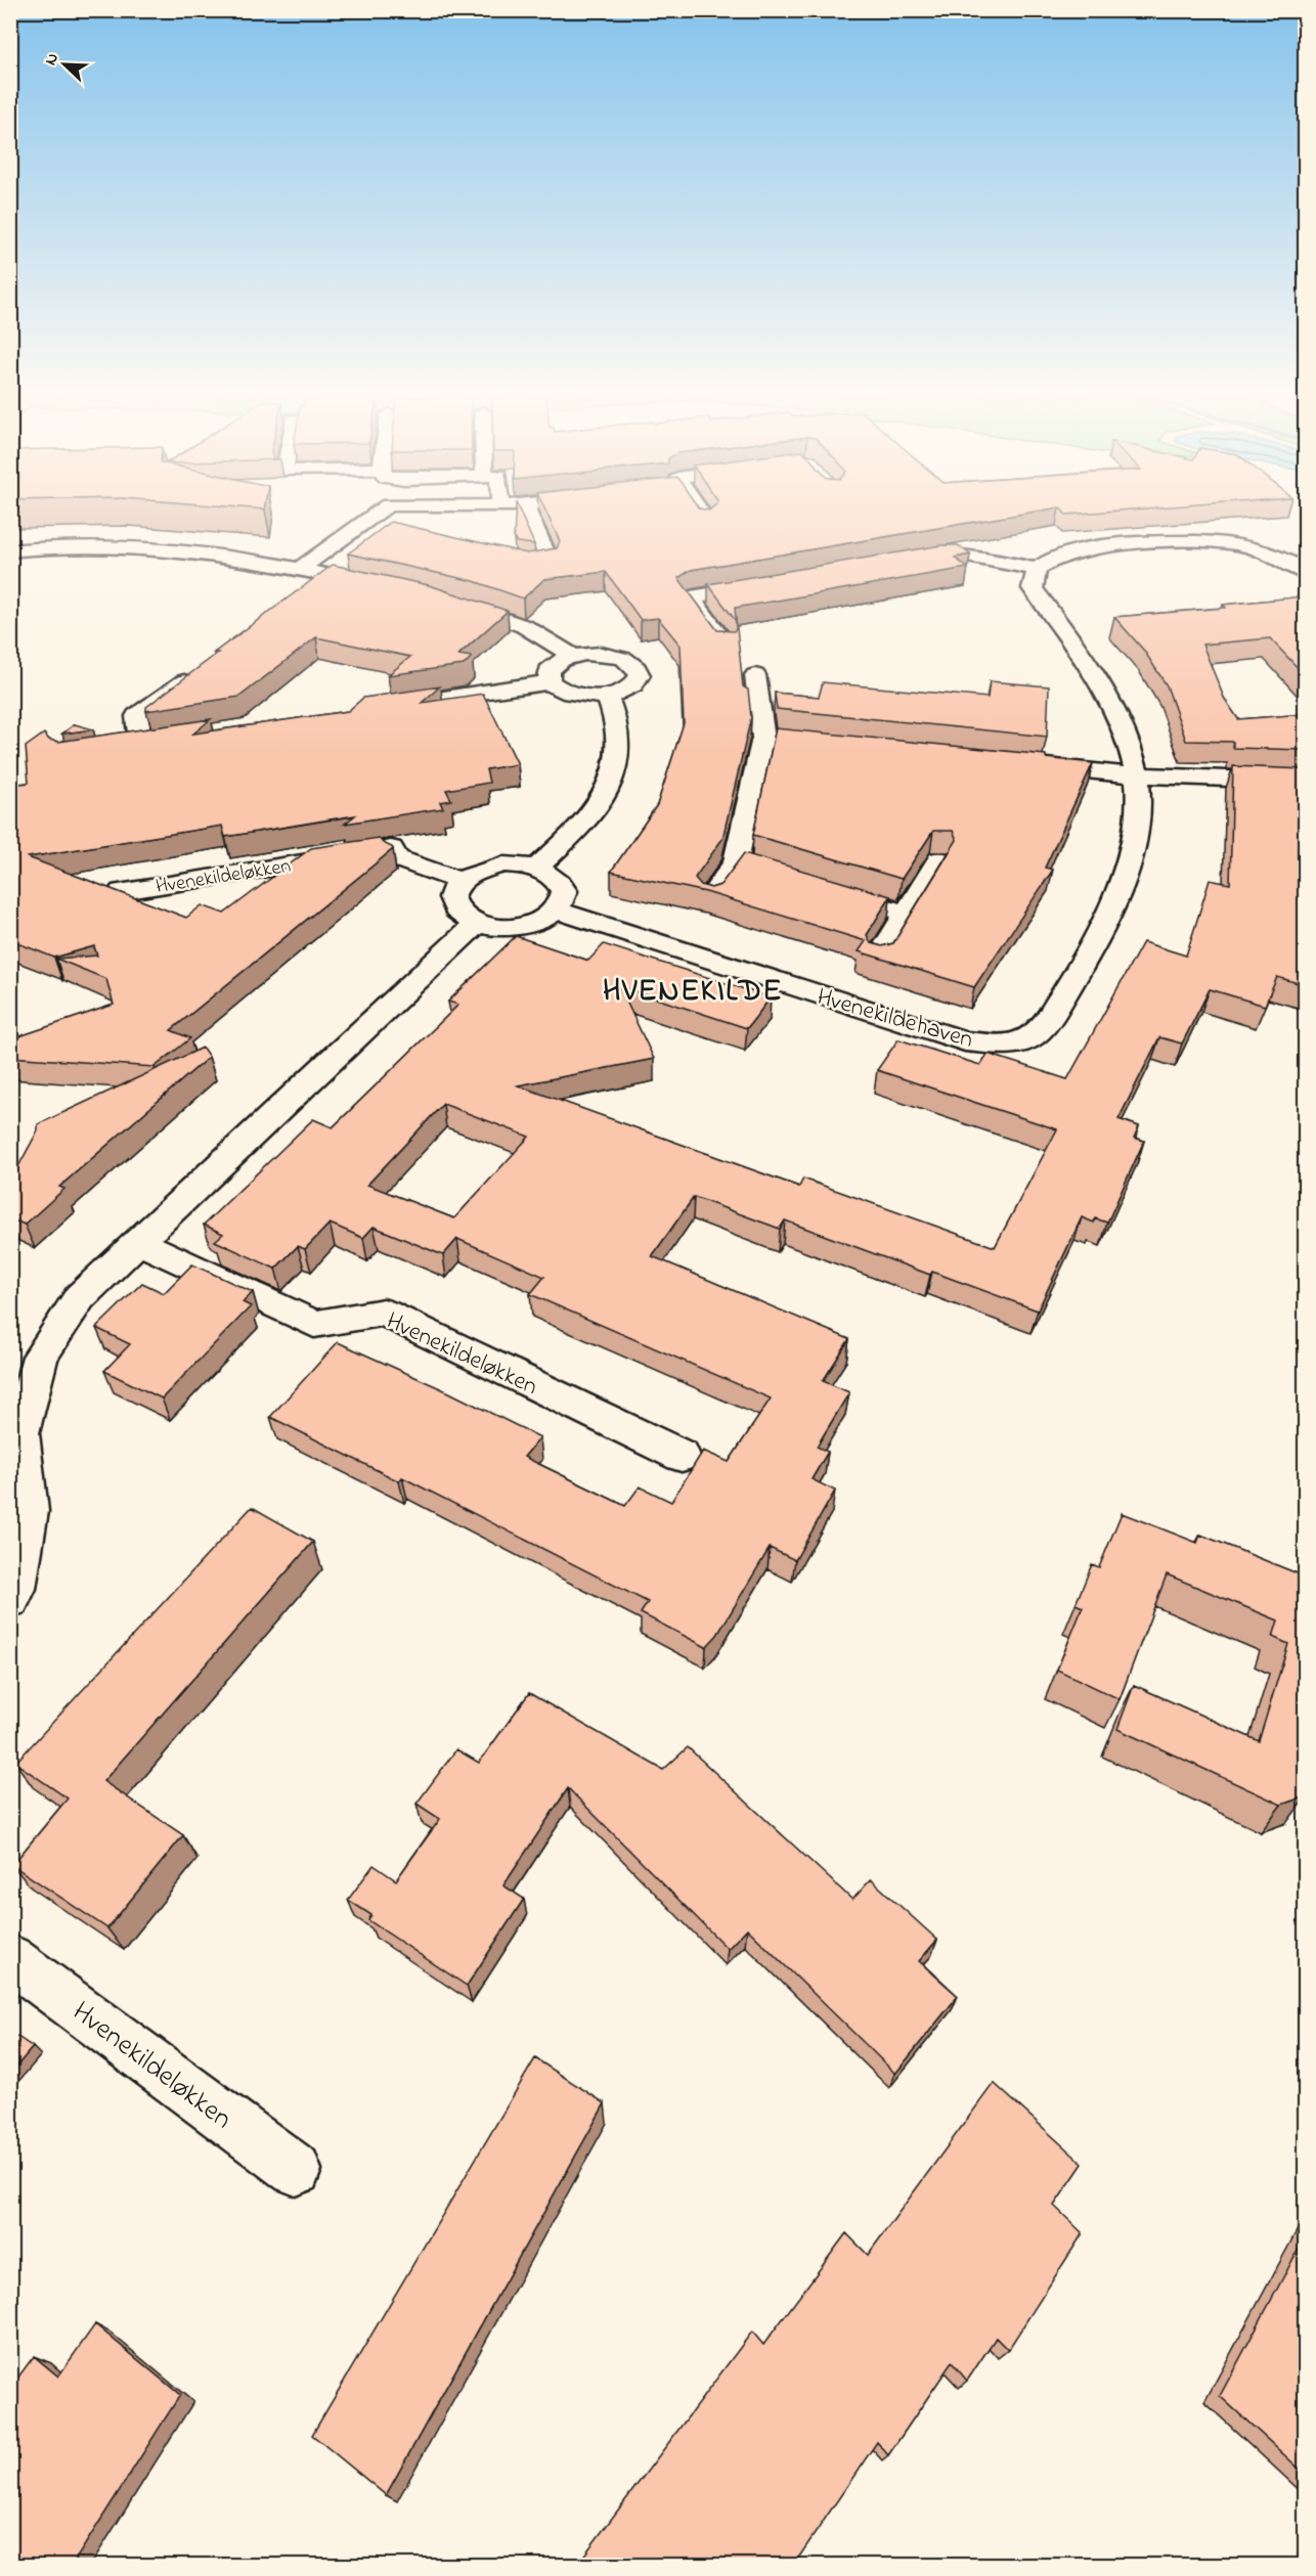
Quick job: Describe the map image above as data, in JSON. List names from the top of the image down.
{
  "streets": {
    "street": ["Hvenekildeløkken", "Hvenekildehaven"]
  },
  "crossings": [
    ["Hvenekildeløkken", "Hvenekildehaven"]
  ],
  "districts": ["HVENEKILDE"],
  "north": "top left"
}
